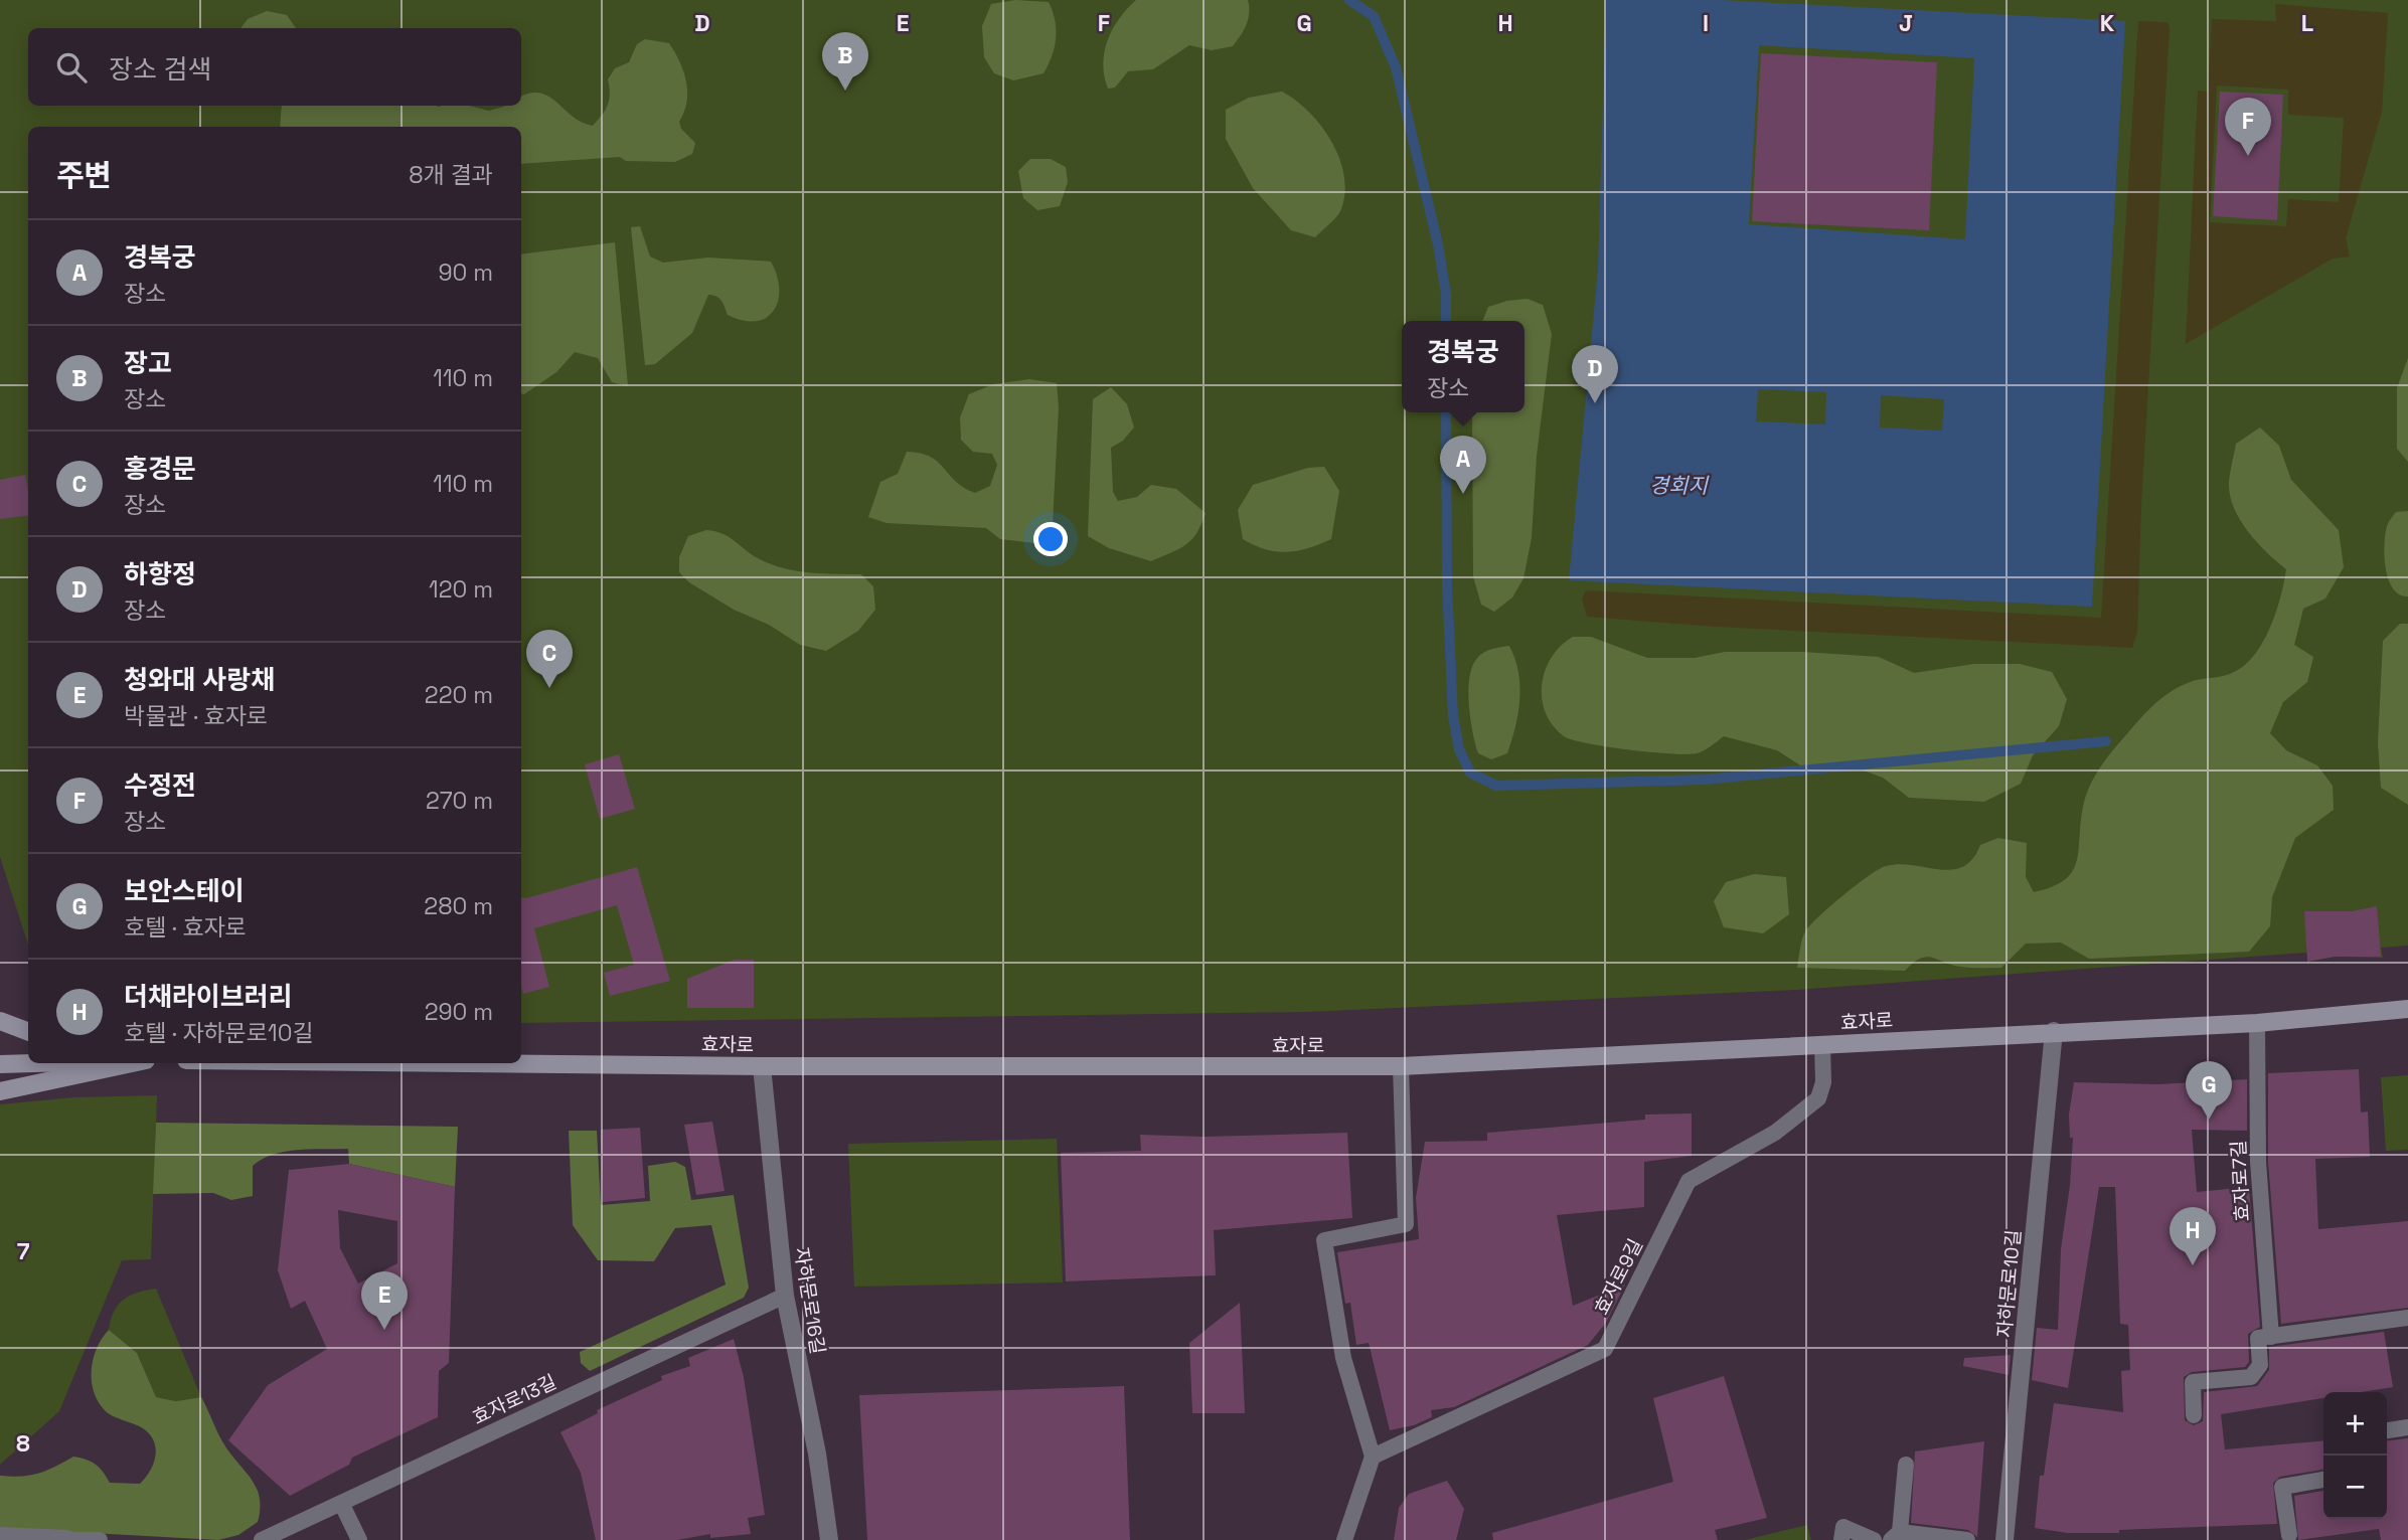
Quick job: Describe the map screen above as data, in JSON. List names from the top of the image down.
{
  "streets": {
    "street": ["효자로", "자하문로10길", "자하문로16길"],
    "lane": ["효자로7길", "효자로9길", "효자로13길"]
  },
  "crossings": [
    ["효자로", "효자로7길"],
    ["효자로", "효자로9길"],
    ["효자로", "자하문로10길"],
    ["효자로", "자하문로16길"],
    ["자하문로16길", "효자로13길"]
  ],
  "water": ["경회지"],
  "page": {
    "search": "장소 검색",
    "pins": [
      "B",
      "F",
      "D",
      "A",
      "C",
      "G",
      "H",
      "E"
    ],
    "heading": ["주변", "8개 결과"],
    "list": [
      {
        "mark": "A",
        "name": "경복궁",
        "note": "장소",
        "value": "90 m"
      },
      {
        "mark": "B",
        "name": "장고",
        "note": "장소",
        "value": "110 m"
      },
      {
        "mark": "C",
        "name": "홍경문",
        "note": "장소",
        "value": "110 m"
      },
      {
        "mark": "D",
        "name": "하향정",
        "note": "장소",
        "value": "120 m"
      },
      {
        "mark": "E",
        "name": "청와대 사랑채",
        "note": "박물관 · 효자로",
        "value": "220 m"
      },
      {
        "mark": "F",
        "name": "수정전",
        "note": "장소",
        "value": "270 m"
      },
      {
        "mark": "G",
        "name": "보안스테이",
        "note": "호텔 · 효자로",
        "value": "280 m"
      },
      {
        "mark": "H",
        "name": "더채라이브러리",
        "note": "호텔 · 자하문로10길",
        "value": "290 m"
      }
    ],
    "popup": ["경복궁", "장소"],
    "map_buttons": ["+", "−"]
  },
  "grid": {
    "columns": [
      "D",
      "E",
      "F",
      "G",
      "H",
      "I",
      "J",
      "K",
      "L"
    ],
    "rows": ["7", "8"]
  }
}
